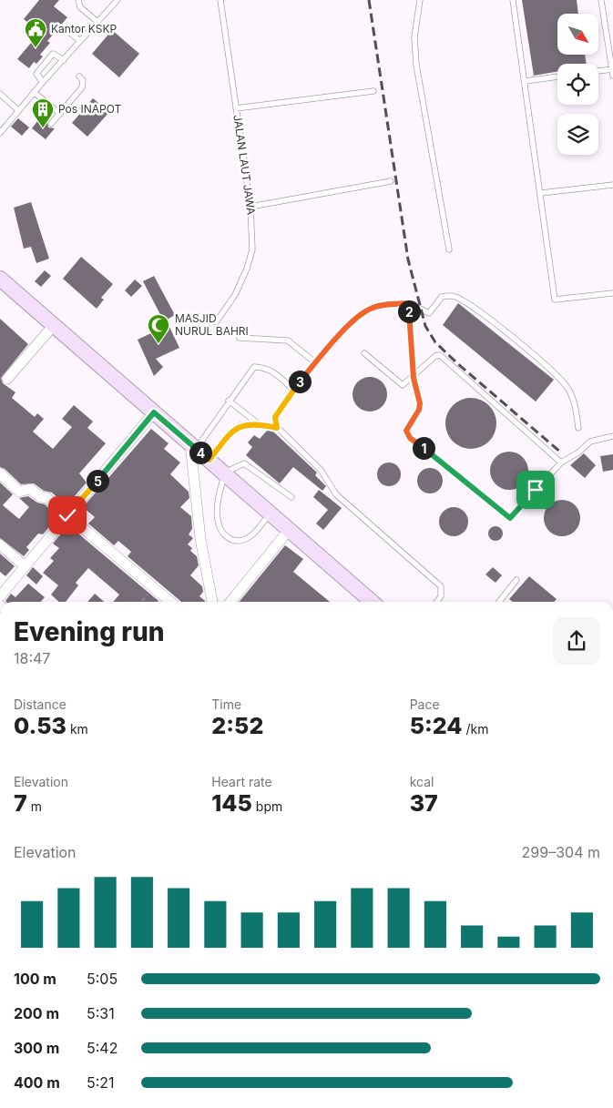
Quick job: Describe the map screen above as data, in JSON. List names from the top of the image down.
{
  "streets": {
    "lane": ["JALAN LAUT JAWA"]
  },
  "places": {
    "public building": ["Kantor KSKP"],
    "building": ["Pos INAPOT"],
    "mosque": ["MASJID NURUL BAHRI"]
  },
  "north": "bottom right",
  "page": {
    "pins": [
      "2",
      "3",
      "1",
      "4",
      "5"
    ],
    "heading": ["Evening run", "18:47"],
    "stats": [
      ["Distance", "0.53 km"],
      ["Time", "2:52"],
      ["Pace", "5:24 /km"],
      ["Elevation", "7 m"],
      ["Heart rate", "145 bpm"],
      ["kcal", "37"]
    ],
    "chart": ["Elevation", "299–304 m"],
    "list": [
      {
        "name": "100 m",
        "note": "5:05"
      },
      {
        "name": "200 m",
        "note": "5:31"
      },
      {
        "name": "300 m",
        "note": "5:42"
      },
      {
        "name": "400 m",
        "note": "5:21"
      }
    ]
  }
}
